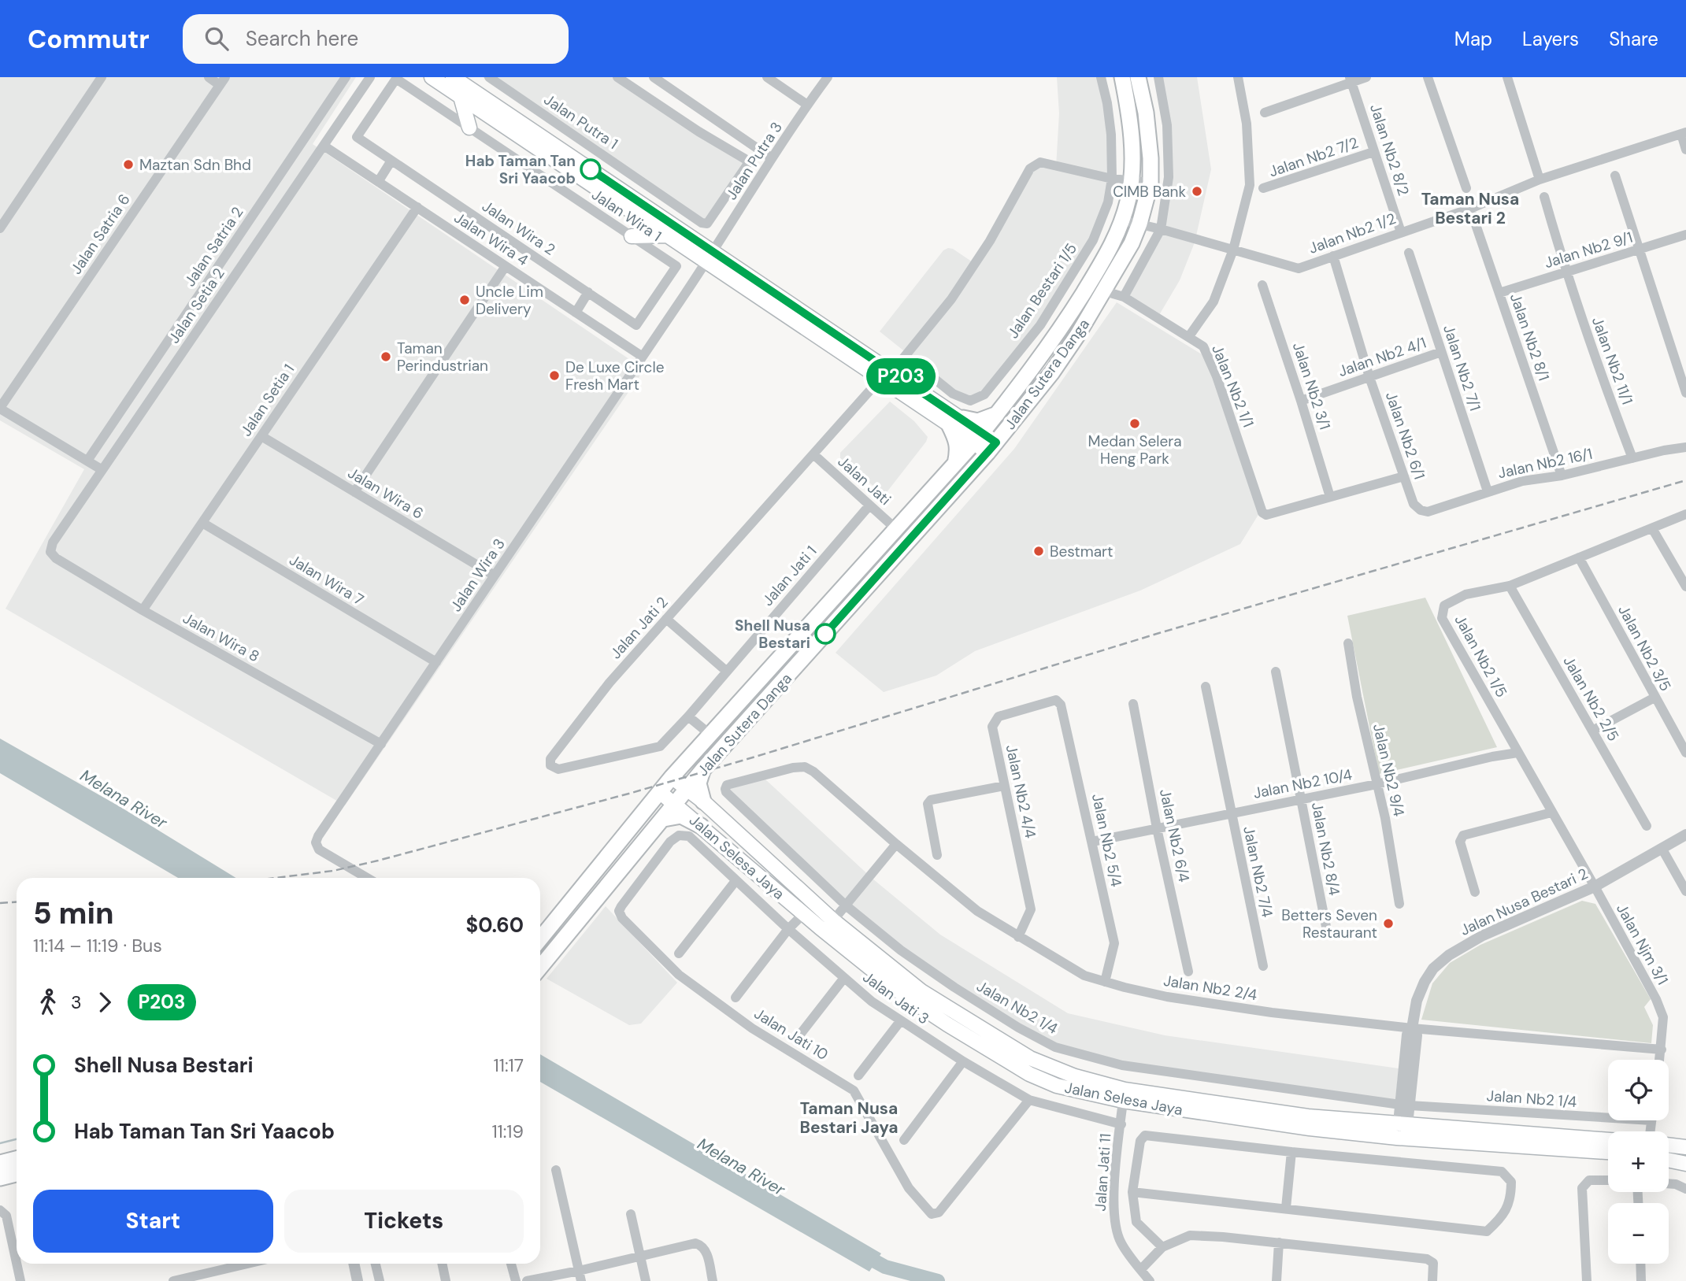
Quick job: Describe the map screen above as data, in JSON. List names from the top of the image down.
{
  "streets": {
    "main road": ["Jalan Sutera Danga", "Jalan Selesa Jaya"],
    "street": [
      "Jalan Putra 1",
      "Jalan Nb2 8/2",
      "Jalan Nb2 7/2",
      "Jalan Putra 3",
      "Jalan Wira 1",
      "Jalan Wira 2",
      "Jalan Nb2 1/2",
      "Jalan Satria 6",
      "Jalan Wira 4",
      "Jalan Satria 2",
      "Jalan Nb2 9/1",
      "Jalan Bestari 1/5",
      "Jalan Setia 2",
      "Jalan Nb2 8/1",
      "Jalan Nb2 4/1",
      "Jalan Nb2 11/1",
      "Jalan Nb2 7/1",
      "Jalan Nb2 1/1",
      "Jalan Nb2 3/1",
      "Jalan Setia 1",
      "Jalan Nb2 6/1",
      "Jalan Nb2 16/1",
      "Jalan Jati",
      "Jalan Wira 6",
      "Jalan Wira 3",
      "Jalan Jati 1",
      "Jalan Wira 7",
      "Jalan Jati 2",
      "Jalan Wira 8",
      "Jalan Nb2 3/5",
      "Jalan Nb2 1/5",
      "Jalan Nb2 2/5",
      "Jalan Nb2 9/4",
      "Jalan Nb2 10/4",
      "Jalan Nb2 4/4",
      "Jalan Nb2 6/4",
      "Jalan Nb2 5/4",
      "Jalan Nb2 8/4",
      "Jalan Nb2 7/4",
      "Jalan Nusa Bestari 2",
      "Jalan Njm 3/1",
      "Jalan Nb2 2/4",
      "Jalan Jati 3",
      "Jalan Nb2 1/4",
      "Jalan Jati 10",
      "Jalan Jati 11"
    ]
  },
  "crossings": [
    ["Jalan Nb2 8/2", "Jalan Nb2 7/2"],
    ["Jalan Nb2 8/2", "Jalan Nb2 1/2"],
    ["Jalan Putra 3", "Jalan Wira 3"],
    ["Jalan Wira 1", "Jalan Wira 2"],
    ["Jalan Nb2 1/2", "Jalan Nb2 8/1"],
    ["Jalan Nb2 1/2", "Jalan Sutera Danga"],
    ["Jalan Nb2 1/2", "Jalan Nb2 6/1"],
    ["Jalan Satria 6", "Jalan Satria 2"],
    ["Jalan Satria 6", "Jalan Setia 2"],
    ["Jalan Wira 4", "Jalan Setia 2"],
    ["Jalan Wira 4", "Jalan Setia 1"],
    ["Jalan Wira 4", "Jalan Wira 3"],
    ["Jalan Nb2 9/1", "Jalan Nb2 8/1"],
    ["Jalan Nb2 9/1", "Jalan Nb2 11/1"],
    ["Jalan Setia 2", "Jalan Wira 8"],
    ["Jalan Nb2 8/1", "Jalan Nb2 16/1"],
    ["Jalan Nb2 4/1", "Jalan Nb2 7/1"],
    ["Jalan Nb2 4/1", "Jalan Nb2 3/1"],
    ["Jalan Nb2 4/1", "Jalan Nb2 6/1"],
    ["Jalan Nb2 11/1", "Jalan Nb2 16/1"],
    ["Jalan Nb2 7/1", "Jalan Nb2 16/1"],
    ["Jalan Sutera Danga", "Jalan Nb2 1/1"],
    ["Jalan Sutera Danga", "Jalan Jati"],
    ["Jalan Sutera Danga", "Jalan Selesa Jaya"],
    ["Jalan Nb2 1/1", "Jalan Nb2 3/1"],
    ["Jalan Setia 1", "Jalan Wira 6"],
    ["Jalan Setia 1", "Jalan Wira 7"],
    ["Jalan Setia 1", "Jalan Wira 8"],
    ["Jalan Nb2 6/1", "Jalan Nb2 16/1"],
    ["Jalan Jati", "Jalan Jati 1"],
    ["Jalan Jati", "Jalan Jati 2"],
    ["Jalan Wira 6", "Jalan Wira 3"],
    ["Jalan Wira 3", "Jalan Wira 7"],
    ["Jalan Wira 3", "Jalan Wira 8"],
    ["Jalan Jati 1", "Jalan Jati 2"],
    ["Jalan Nb2 3/5", "Jalan Nb2 1/5"],
    ["Jalan Nb2 1/5", "Jalan Nb2 2/5"],
    ["Jalan Nb2 1/5", "Jalan Nb2 10/4"],
    ["Jalan Nb2 1/5", "Jalan Nusa Bestari 2"],
    ["Jalan Nb2 1/5", "Jalan Njm 3/1"],
    ["Jalan Nb2 9/4", "Jalan Nb2 10/4"],
    ["Jalan Nb2 10/4", "Jalan Nb2 6/4"],
    ["Jalan Nb2 10/4", "Jalan Nb2 5/4"],
    ["Jalan Nb2 10/4", "Jalan Nb2 8/4"],
    ["Jalan Nb2 10/4", "Jalan Nb2 7/4"],
    ["Jalan Nb2 4/4", "Jalan Nb2 5/4"],
    ["Jalan Nb2 4/4", "Jalan Nb2 2/4"],
    ["Jalan Nb2 5/4", "Jalan Nb2 2/4"],
    ["Jalan Selesa Jaya", "Jalan Nusa Bestari 2"],
    ["Jalan Selesa Jaya", "Jalan Jati 11"],
    ["Jalan Nusa Bestari 2", "Jalan Njm 3/1"],
    ["Jalan Nusa Bestari 2", "Jalan Nb2 2/4"],
    ["Jalan Nusa Bestari 2", "Jalan Nb2 1/4"],
    ["Jalan Njm 3/1", "Jalan Nb2 2/4"],
    ["Jalan Nb2 2/4", "Jalan Nb2 1/4"],
    ["Jalan Jati 3", "Jalan Jati 10"],
    ["Jalan Jati 3", "Jalan Jati 11"]
  ],
  "districts": ["Taman Nusa Bestari 2", "Taman Nusa Bestari Jaya"],
  "water": ["Melana River"],
  "places": [
    "Maztan Sdn Bhd",
    "Hab Taman Tan Sri Yaacob",
    "CIMB Bank",
    "Uncle Lim Delivery",
    "Taman Perindustrian",
    "De Luxe Circle Fresh Mart",
    "Medan Selera Heng Park",
    "Bestmart",
    "Shell Nusa Bestari",
    "Betters Seven Restaurant"
  ],
  "lines": ["bus line P203"],
  "page": {
    "header": "Commutr",
    "search": "Search here",
    "nav": ["Map", "Layers", "Share"],
    "on_map": "P203",
    "heading": ["5 min", "11:14 – 11:19 · Bus", "$0.60"],
    "legs": ["3", "P203"],
    "list": [
      {
        "name": "Shell Nusa Bestari",
        "value": "11:17"
      },
      {
        "name": "Hab Taman Tan Sri Yaacob",
        "value": "11:19"
      }
    ],
    "map_buttons": ["+", "−"],
    "buttons": ["Start", "Tickets"]
  }
}
